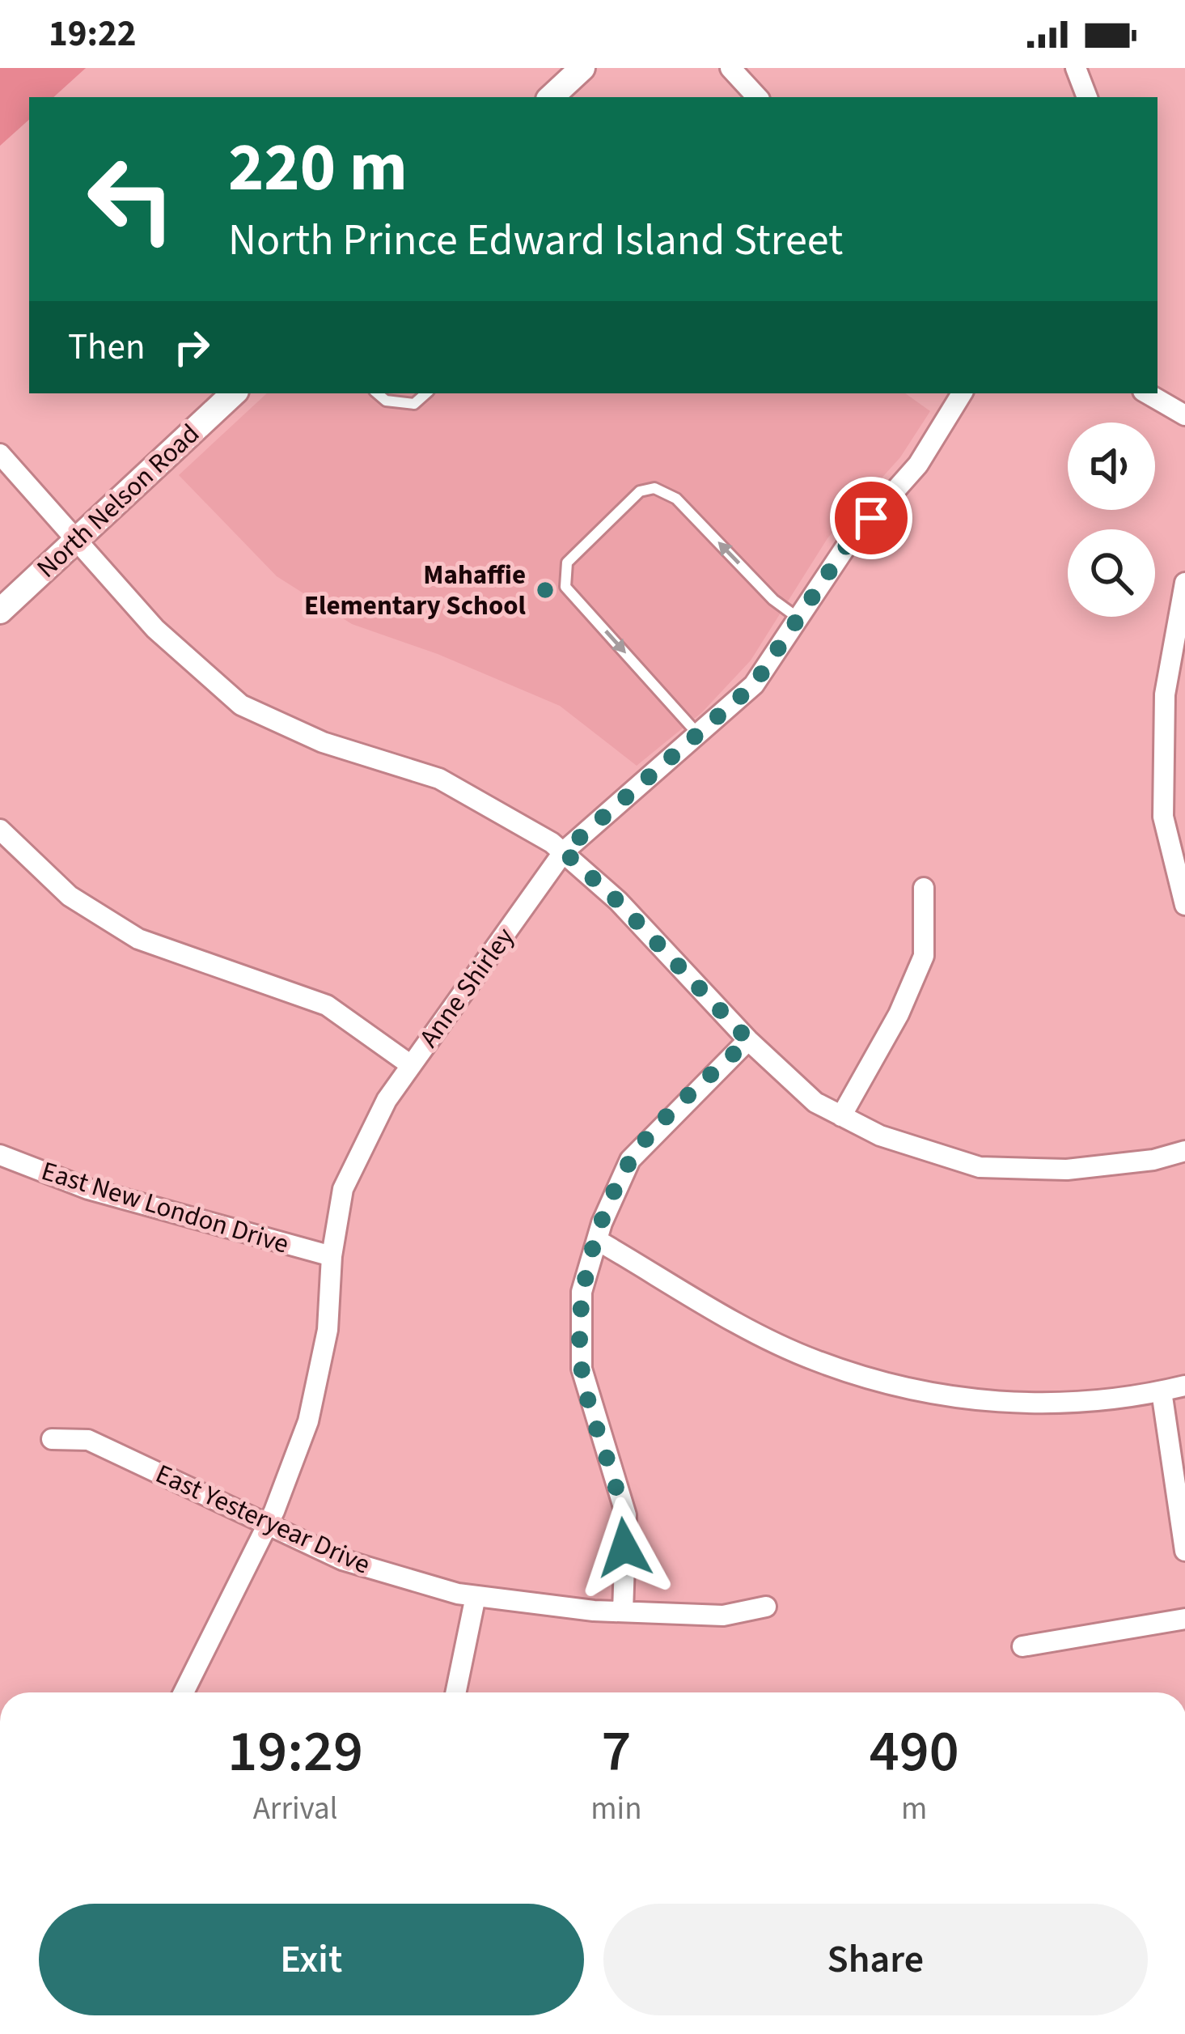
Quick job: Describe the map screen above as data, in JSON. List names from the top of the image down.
{
  "streets": {
    "street": [
      "North Nelson Road",
      "Anne Shirley",
      "East New London Drive",
      "East Yesteryear Drive"
    ]
  },
  "crossings": [
    ["Anne Shirley", "East New London Drive"],
    ["Anne Shirley", "East Yesteryear Drive"]
  ],
  "places": ["Mahaffie Elementary School"],
  "page": {
    "status": "19:22",
    "turn": ["220 m", "North Prince Edward Island Street"],
    "then": "Then",
    "eta": [
      "19:29",
      "Arrival",
      "7",
      "min",
      "490",
      "m"
    ],
    "buttons": ["Exit", "Share"]
  }
}
